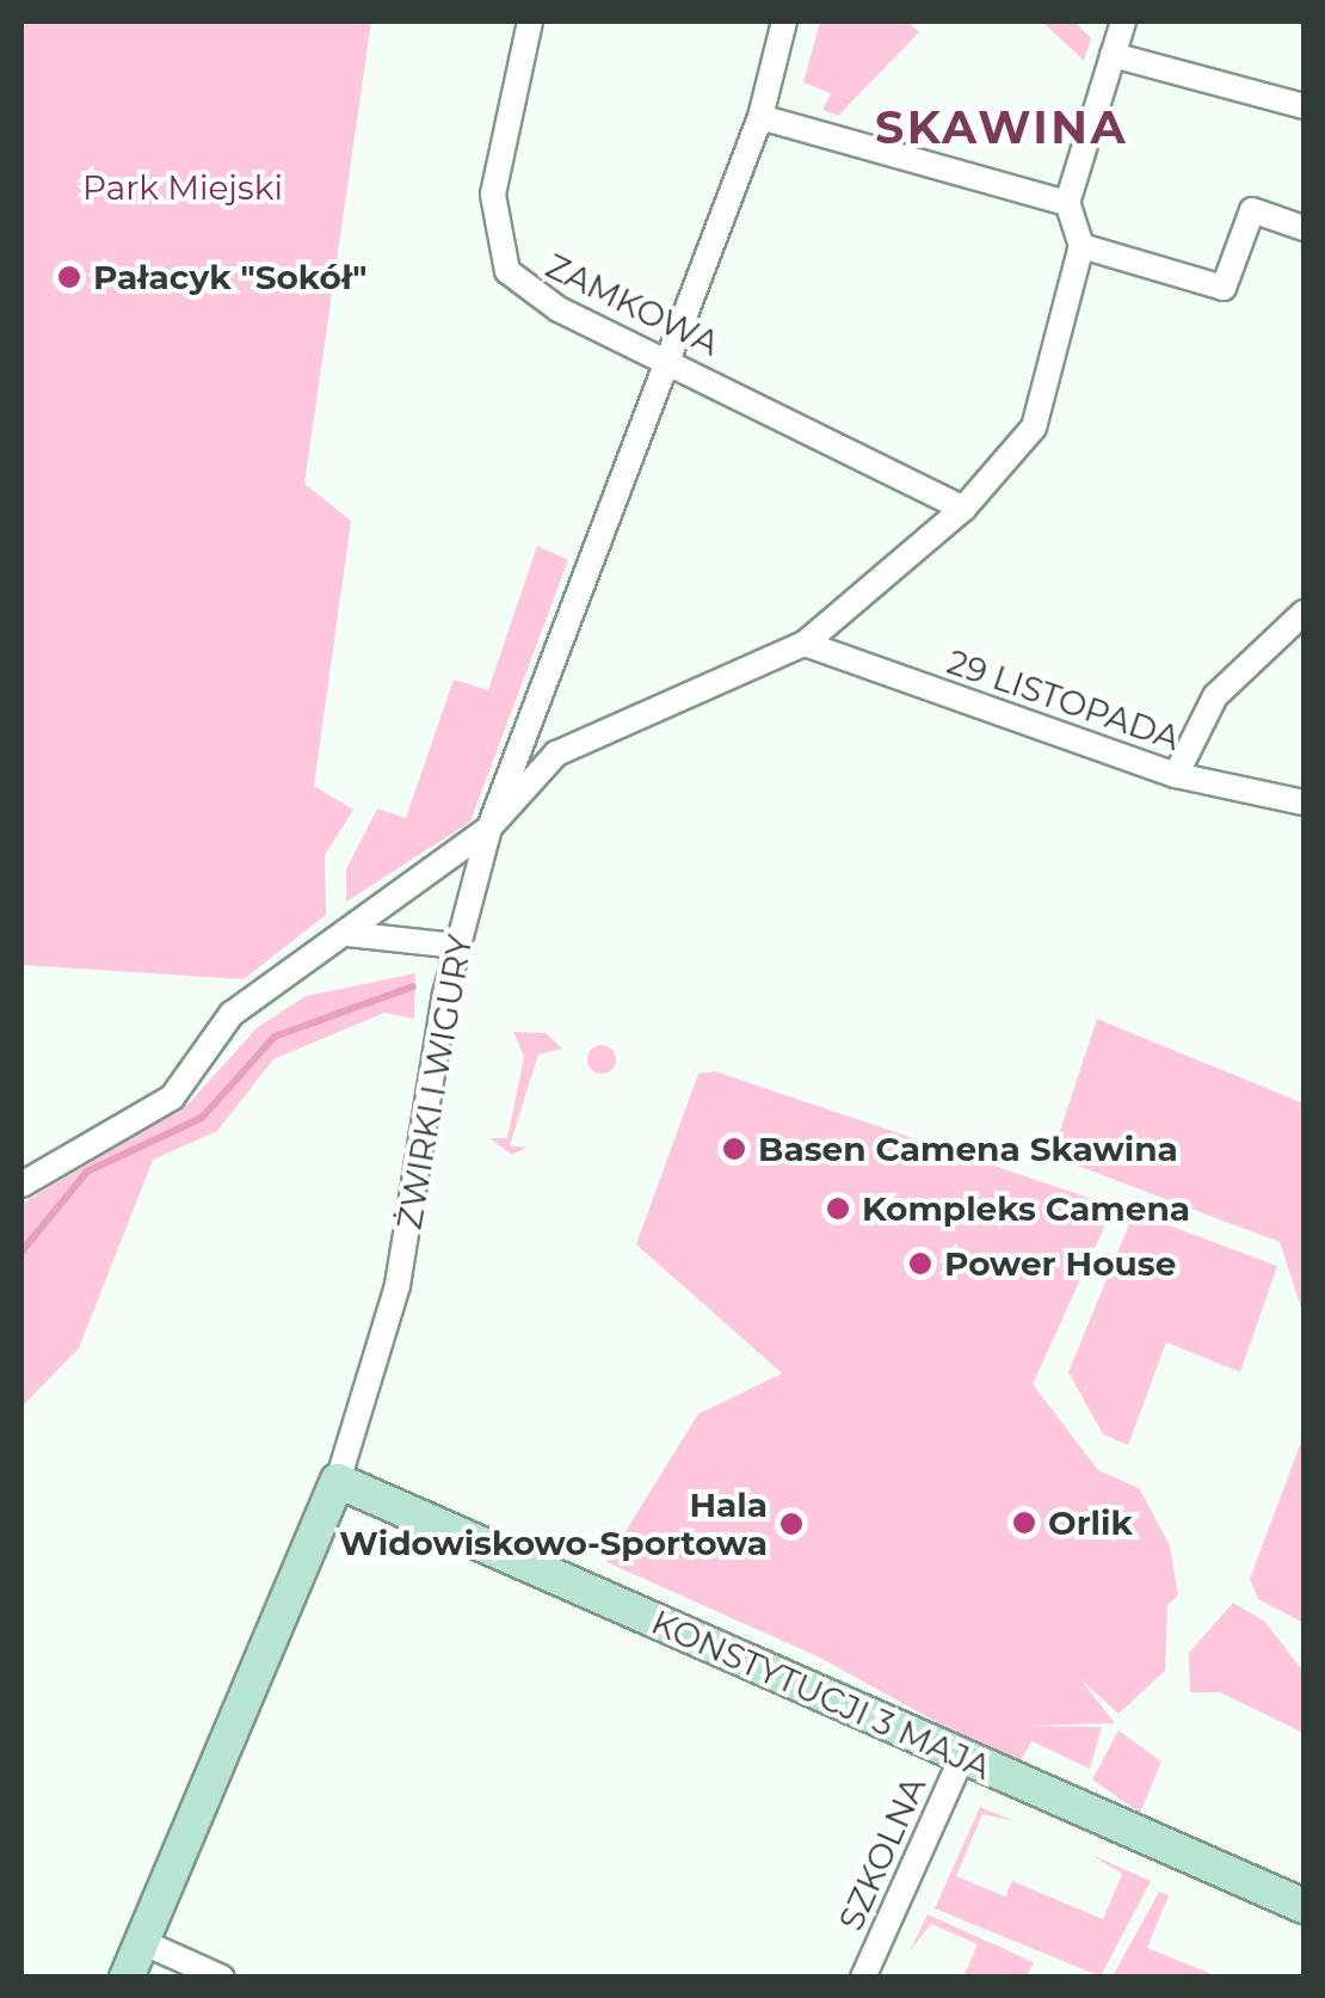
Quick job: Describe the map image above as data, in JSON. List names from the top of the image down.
{
  "streets": {
    "street": [
      "ZAMKOWA",
      "29 LISTOPADA",
      "ŻWIRKI I WIGURY",
      "KONSTYTUCJI 3 MAJA",
      "SZKOLNA"
    ]
  },
  "crossings": [
    ["ZAMKOWA", "ŻWIRKI I WIGURY"],
    ["ŻWIRKI I WIGURY", "KONSTYTUCJI 3 MAJA"],
    ["KONSTYTUCJI 3 MAJA", "SZKOLNA"]
  ],
  "districts": ["SKAWINA"],
  "parks": ["Park Miejski"],
  "places": [
    "Pałacyk \"Sokół\"",
    "Basen Camena Skawina",
    "Kompleks Camena",
    "Power House",
    "Orlik",
    "Hala Widowiskowo-Sportowa"
  ]
}
